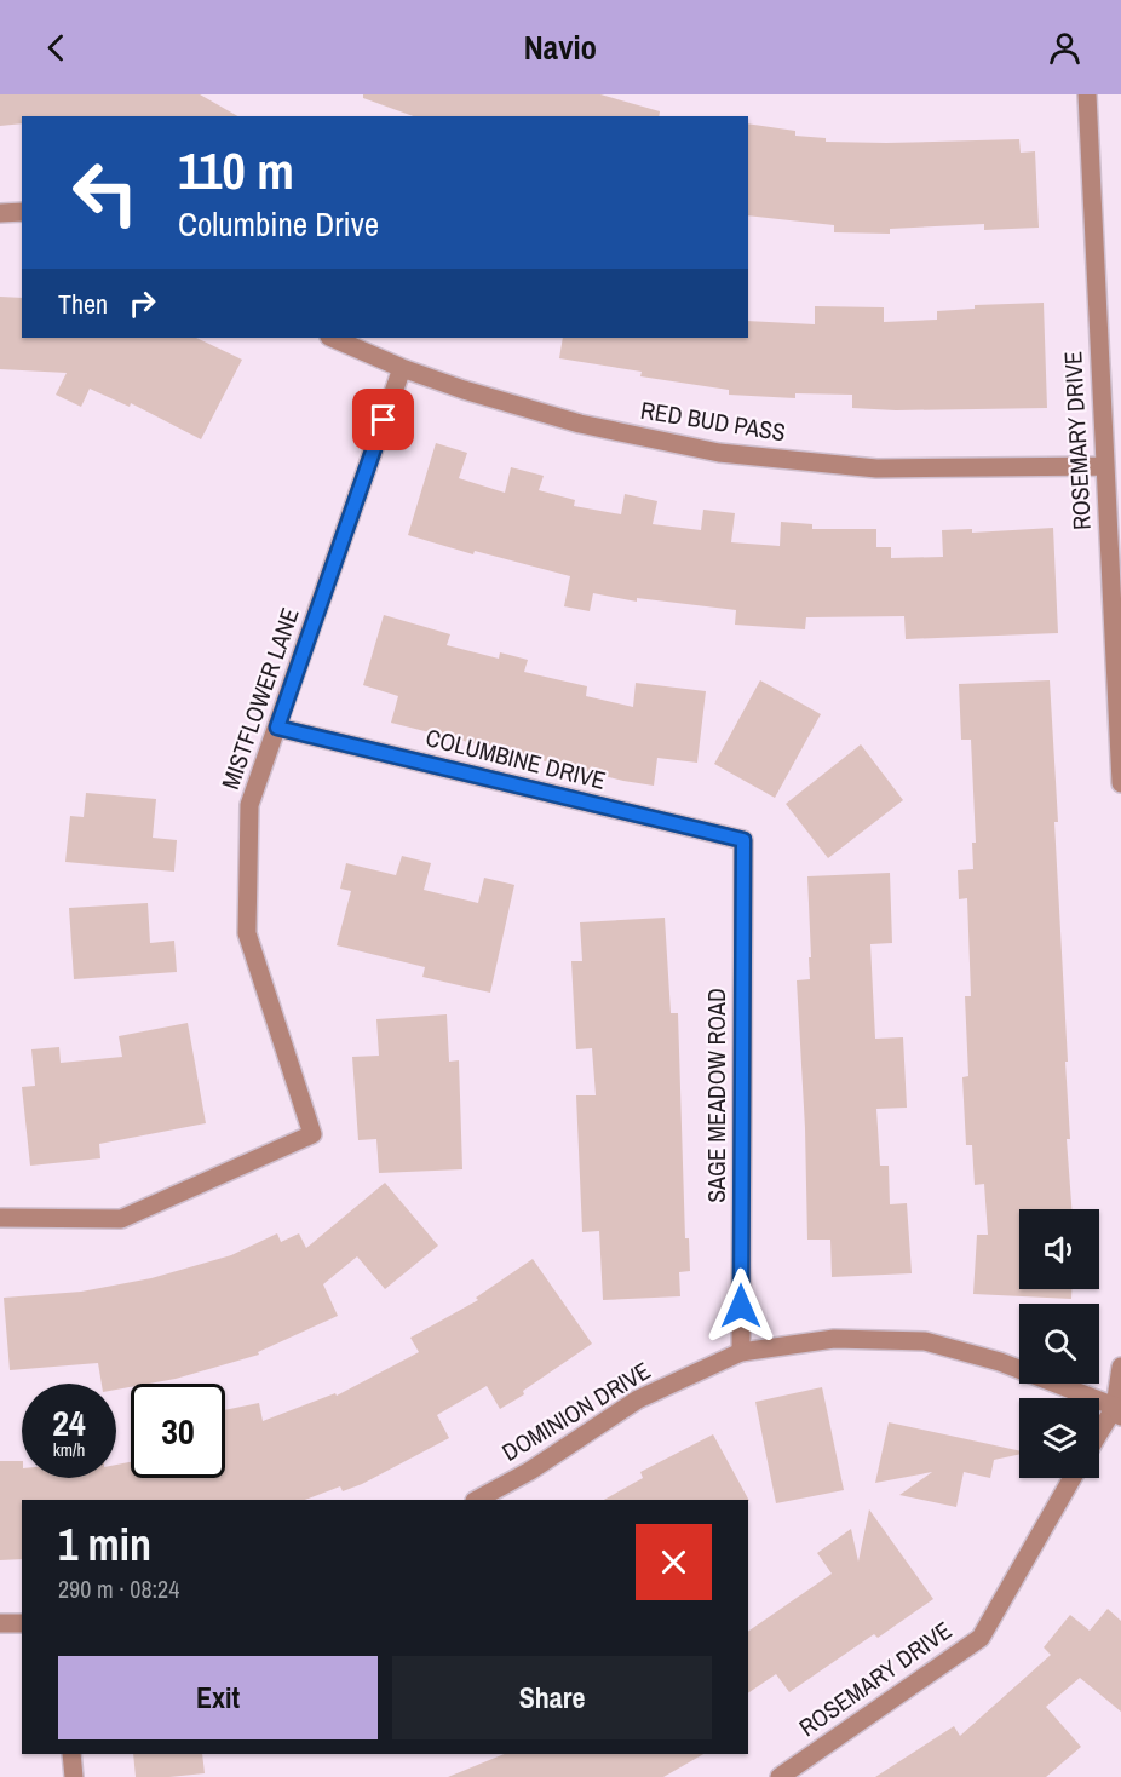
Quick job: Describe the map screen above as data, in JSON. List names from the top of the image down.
{
  "streets": {
    "street": [
      "RED BUD PASS",
      "ROSEMARY DRIVE",
      "MISTFLOWER LANE",
      "COLUMBINE DRIVE",
      "SAGE MEADOW ROAD",
      "DOMINION DRIVE"
    ]
  },
  "crossings": [
    ["RED BUD PASS", "ROSEMARY DRIVE"],
    ["RED BUD PASS", "MISTFLOWER LANE"],
    ["MISTFLOWER LANE", "COLUMBINE DRIVE"],
    ["COLUMBINE DRIVE", "SAGE MEADOW ROAD"],
    ["SAGE MEADOW ROAD", "DOMINION DRIVE"]
  ],
  "page": {
    "header": "Navio",
    "turn": ["110 m", "Columbine Drive"],
    "then": "Then",
    "speed": "24 km/h",
    "limit": "30",
    "heading": ["1 min", "290 m · 08:24"],
    "buttons": ["Exit", "Share"]
  }
}
